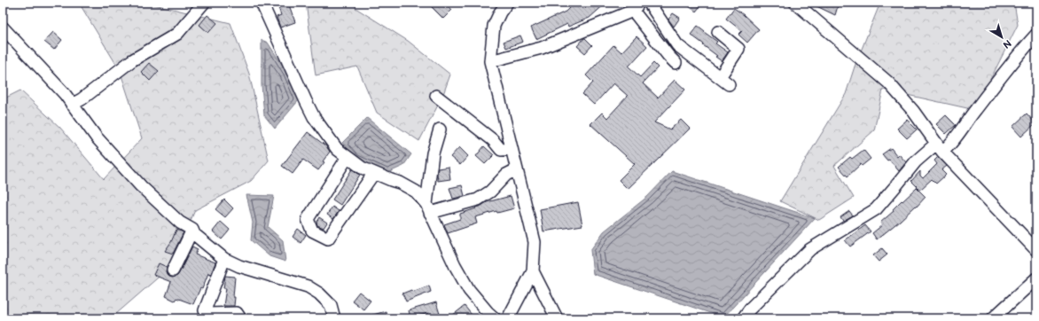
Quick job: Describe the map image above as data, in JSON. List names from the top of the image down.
{
  "north": "bottom right"
}
